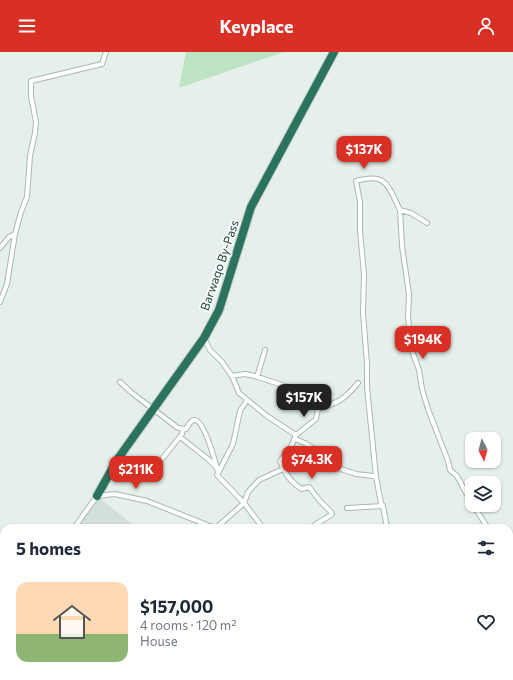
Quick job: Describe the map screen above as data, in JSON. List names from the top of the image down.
{
  "streets": {
    "highway": ["Barwaqo By-Pass"]
  },
  "north": "bottom",
  "page": {
    "header": "Keyplace",
    "price": [
      "$137K",
      "$194K",
      "$157K",
      "$74.3K",
      "$211K"
    ],
    "heading": "5 homes",
    "list": [
      {
        "name": "$157,000",
        "note": "4 rooms · 120 m² · House"
      }
    ]
  }
}
